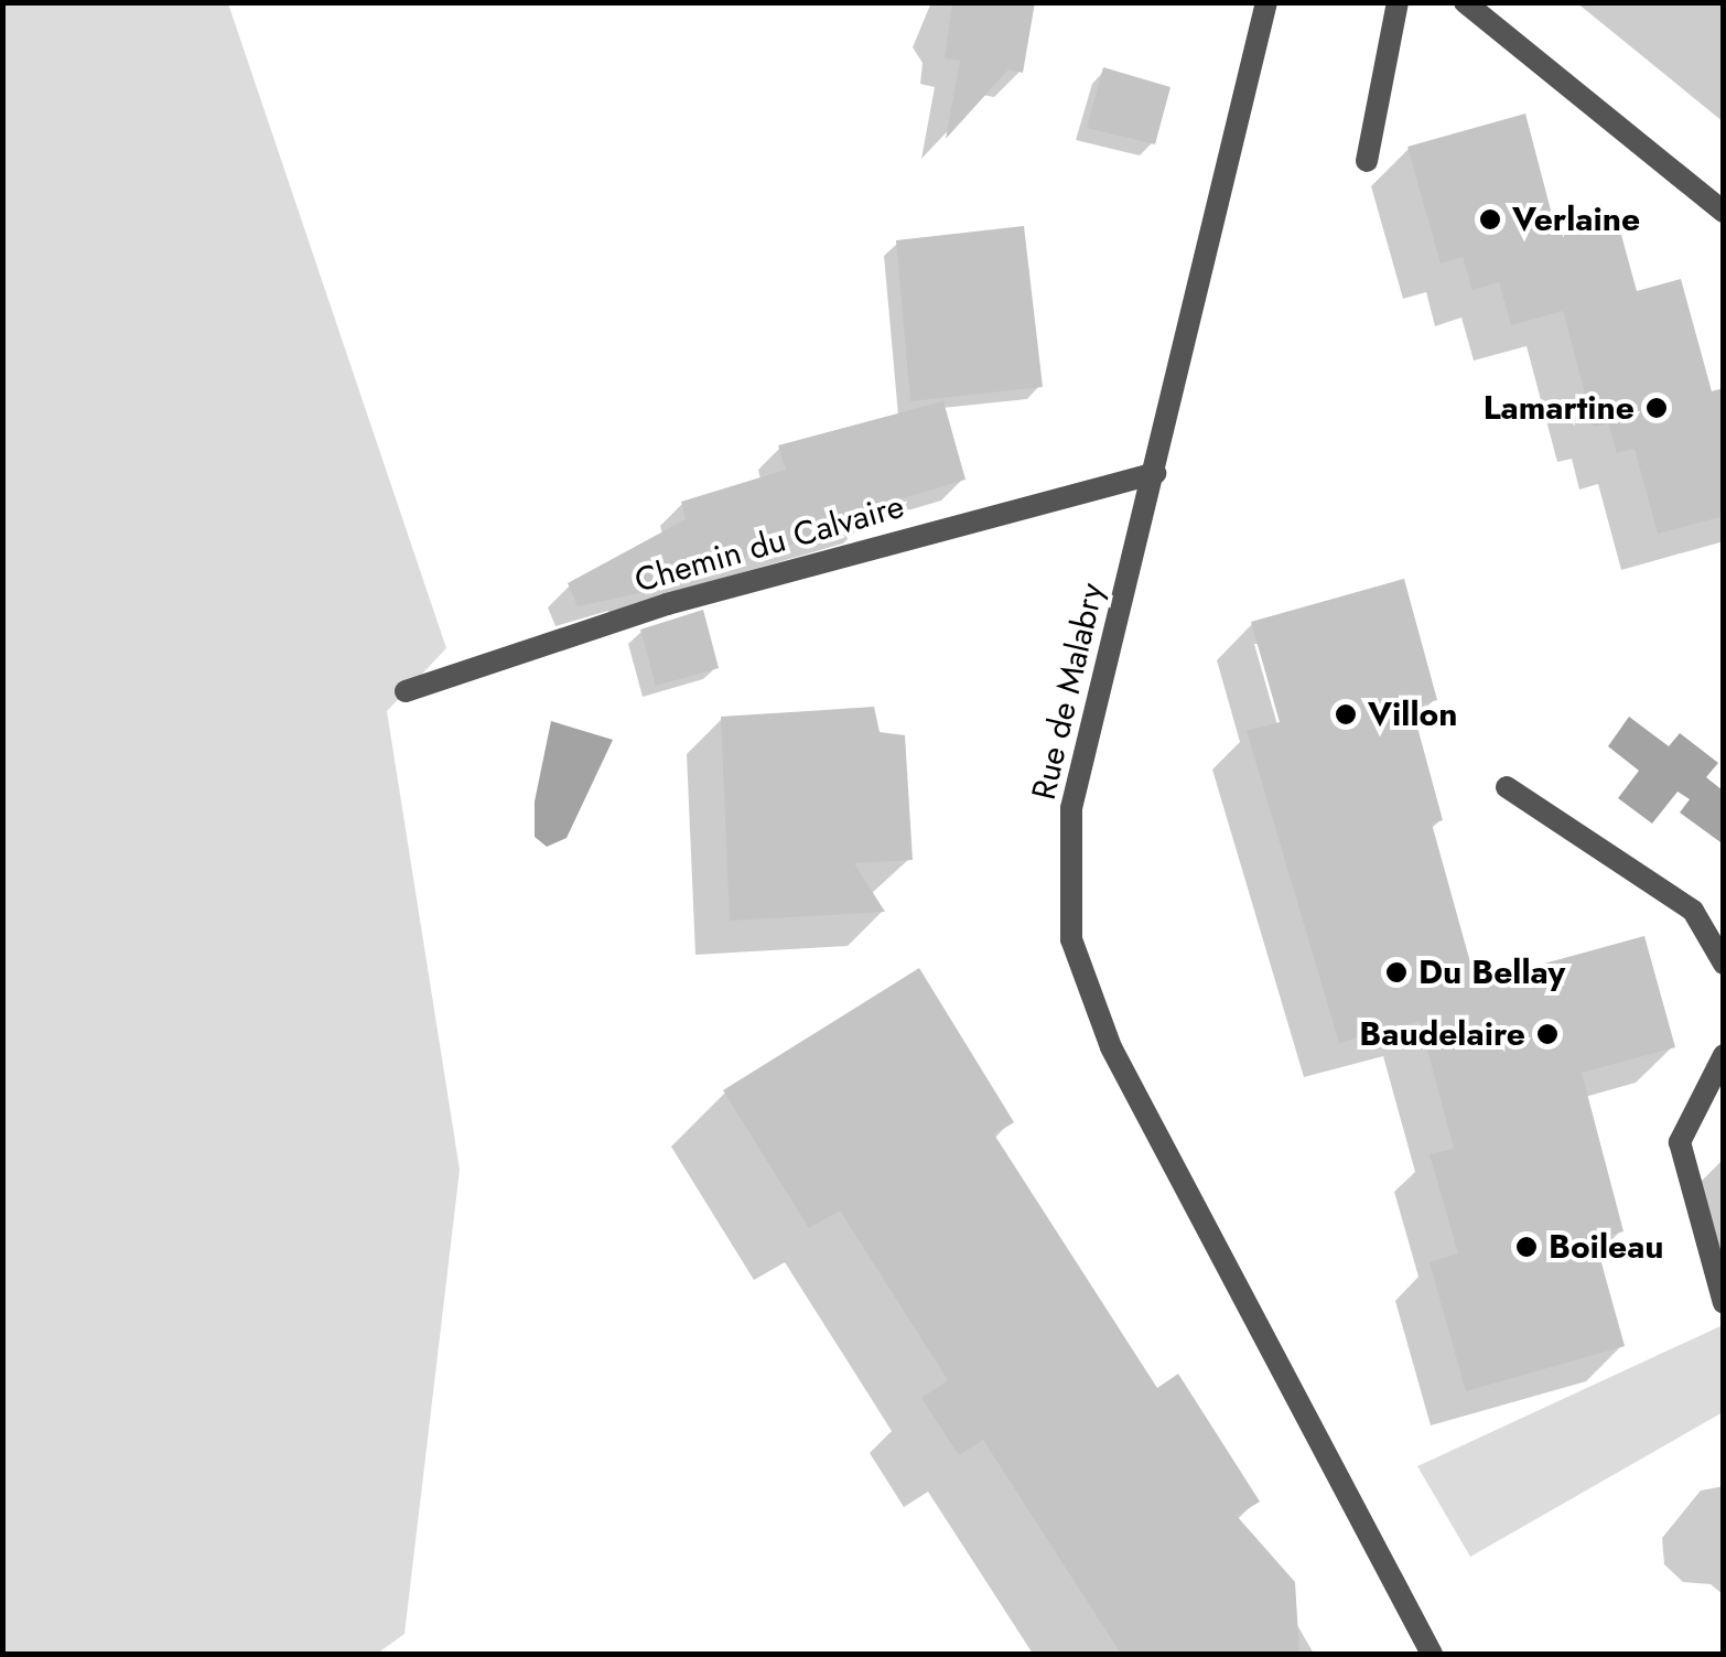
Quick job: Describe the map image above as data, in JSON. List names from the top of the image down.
{
  "streets": {
    "street": ["Chemin du Calvaire", "Rue de Malabry"]
  },
  "crossings": [
    ["Chemin du Calvaire", "Rue de Malabry"]
  ],
  "places": [
    "Verlaine",
    "Lamartine",
    "Villon",
    "Du Bellay",
    "Baudelaire",
    "Boileau"
  ]
}
